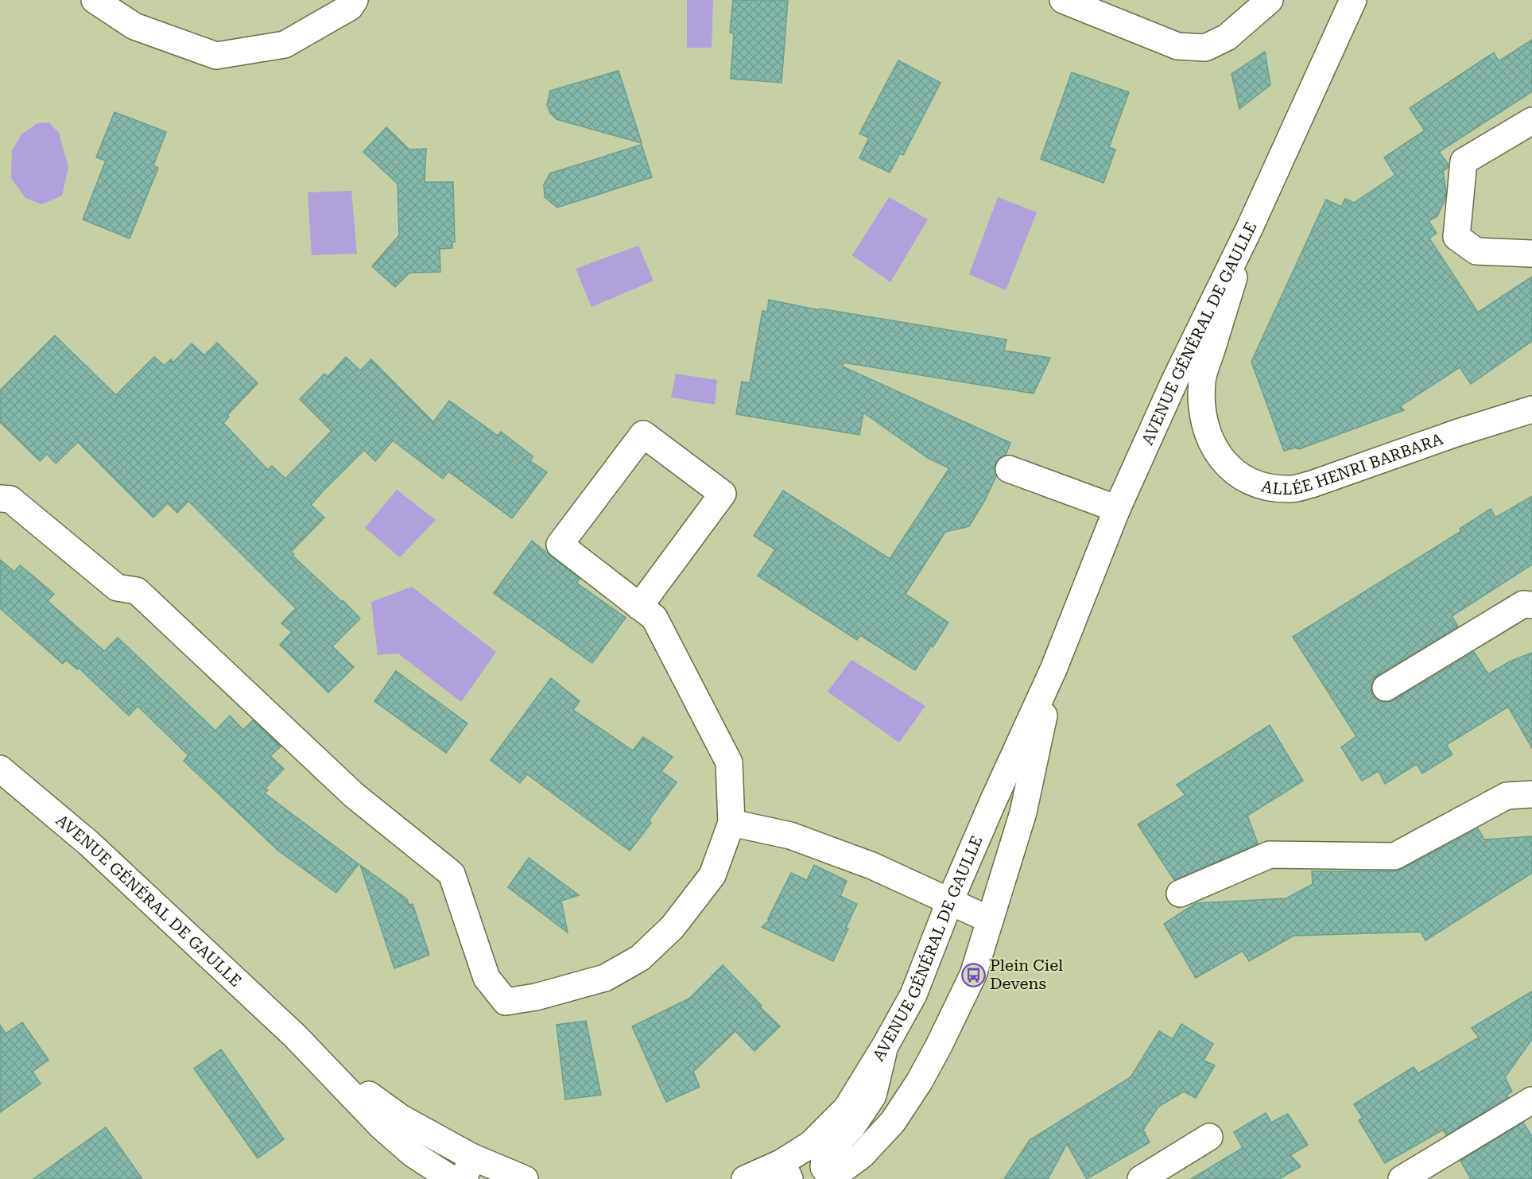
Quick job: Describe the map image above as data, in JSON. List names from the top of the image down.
{
  "streets": {
    "main road": ["AVENUE GÉNÉRAL DE GAULLE", "ALLÉE HENRI BARBARA"]
  },
  "crossings": [
    ["AVENUE GÉNÉRAL DE GAULLE", "ALLÉE HENRI BARBARA"]
  ],
  "places": {
    "bus stop": ["Plein Ciel Devens"]
  }
}
